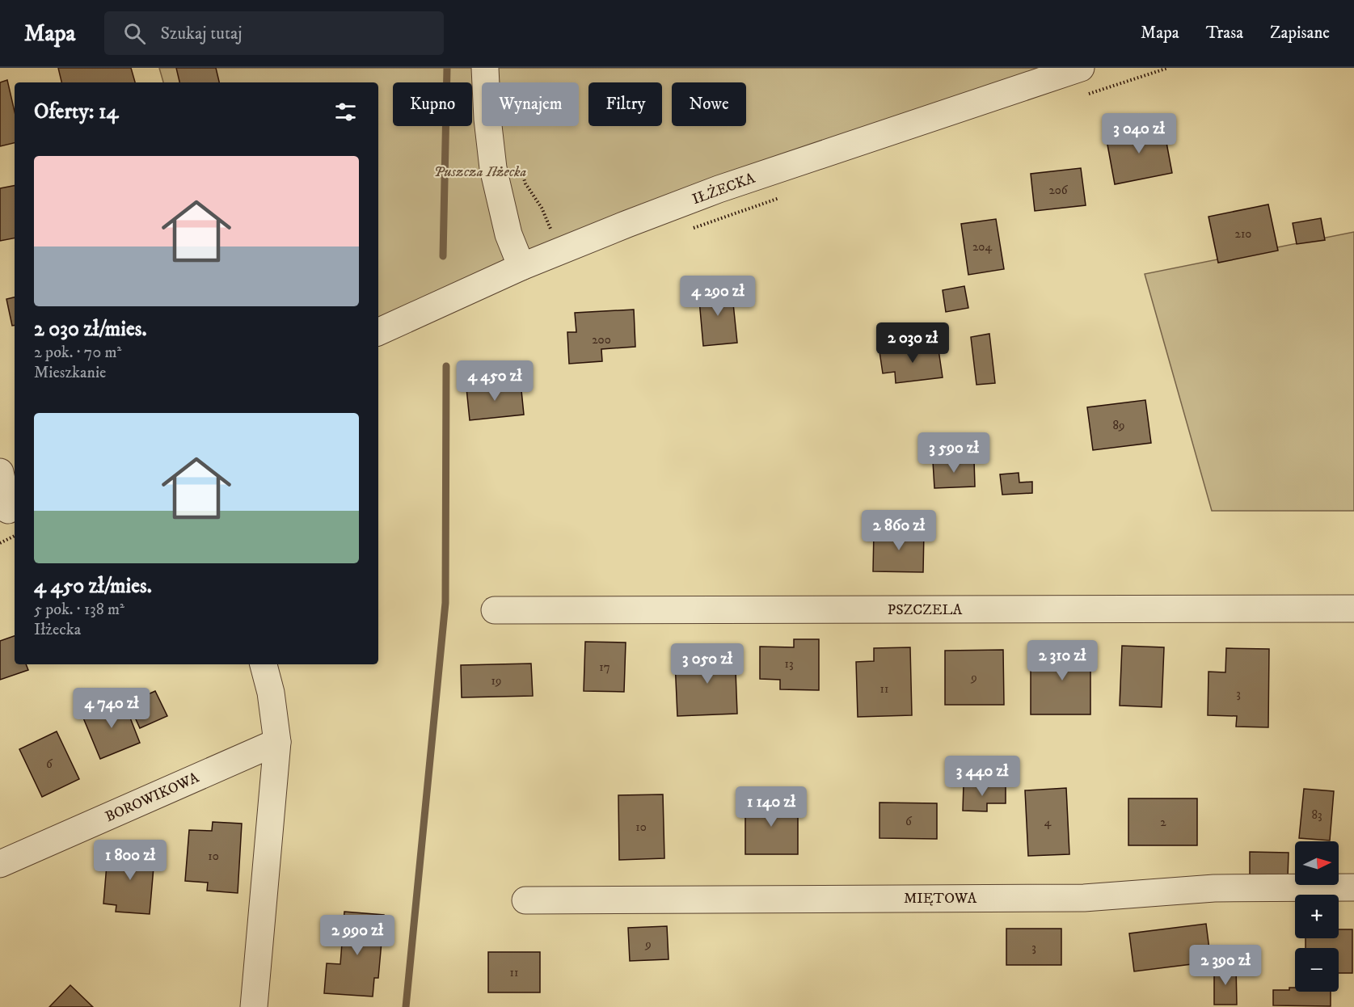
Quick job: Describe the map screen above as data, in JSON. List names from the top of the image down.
{
  "streets": {
    "street": [
      "IŁŻECKA",
      "PSZCZELA",
      "BOROWIKOWA",
      "MIĘTOWA"
    ]
  },
  "parks": ["Puszcza Iłżecka"],
  "house_numbers": [
    "206",
    "210",
    "204",
    "200",
    "89",
    "13",
    "17",
    "9",
    "19",
    "11",
    "3",
    "6",
    "83",
    "6",
    "4",
    "2",
    "10",
    "10",
    "9",
    "3",
    "11"
  ],
  "north": "right",
  "page": {
    "header": "Mapa",
    "search": "Szukaj tutaj",
    "nav": ["Mapa", "Trasa", "Zapisane"],
    "chip": [
      "Kupno",
      "Wynajem",
      "Filtry",
      "Nowe"
    ],
    "heading": "Oferty: 14",
    "price": [
      "3 040 zł",
      "4 290 zł",
      "2 030 zł",
      "4 450 zł",
      "3 590 zł",
      "2 860 zł",
      "2 310 zł",
      "3 050 zł",
      "4 740 zł",
      "3 440 zł",
      "1 140 zł",
      "1 800 zł",
      "2 990 zł",
      "2 390 zł"
    ],
    "list": [
      {
        "name": "2 030 zł/mies.",
        "note": "2 pok. · 70 m² · Mieszkanie"
      },
      {
        "name": "4 450 zł/mies.",
        "note": "5 pok. · 138 m² · Iłżecka"
      }
    ],
    "map_buttons": ["+", "−"]
  }
}
